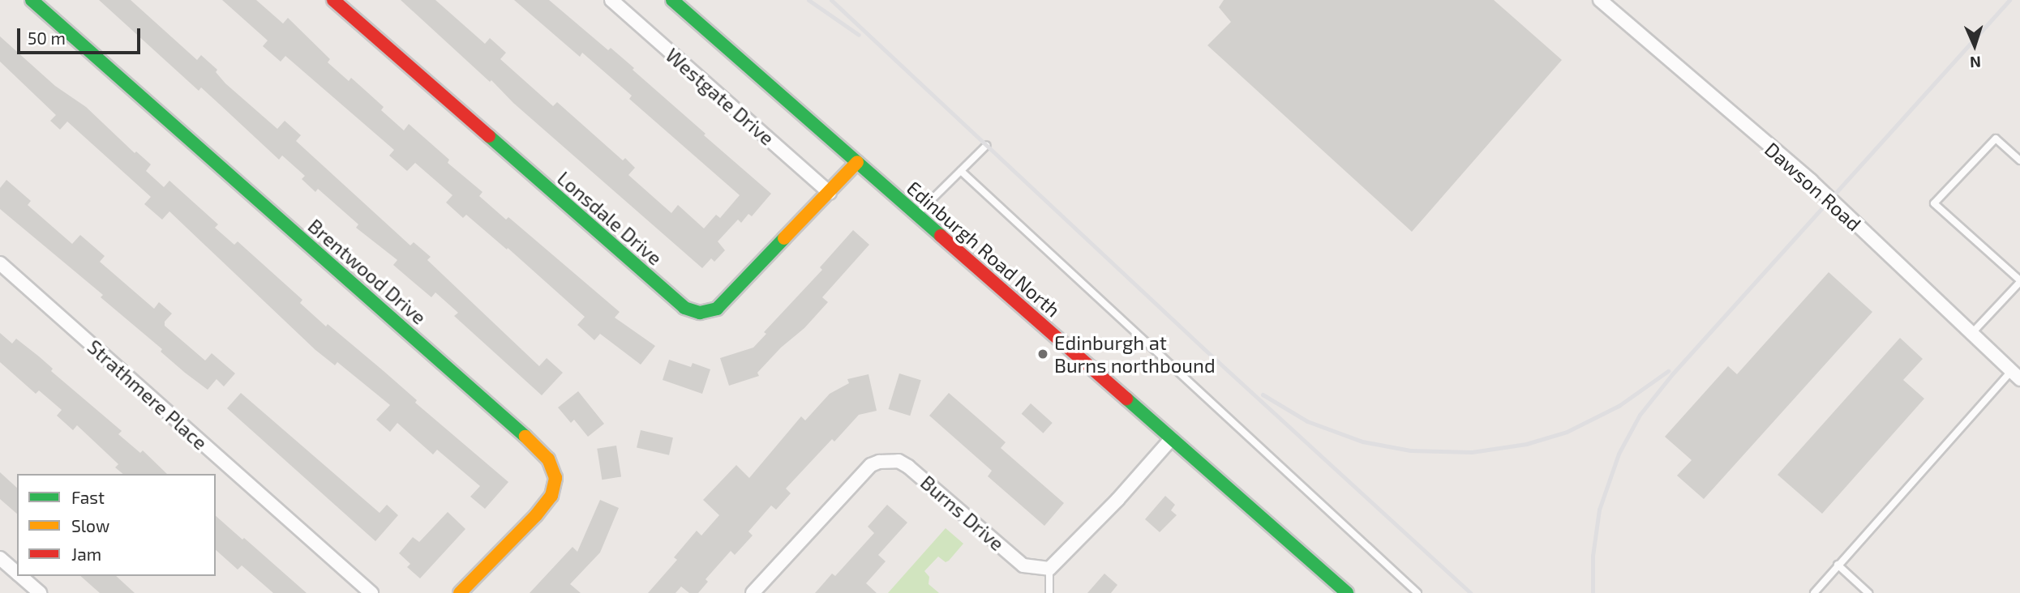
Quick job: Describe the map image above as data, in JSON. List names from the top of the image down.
{
  "streets": {
    "street": [
      "Westgate Drive",
      "Dawson Road",
      "Lonsdale Drive",
      "Edinburgh Road North",
      "Brentwood Drive",
      "Strathmere Place",
      "Burns Drive"
    ]
  },
  "crossings": [
    ["Westgate Drive", "Lonsdale Drive"],
    ["Lonsdale Drive", "Edinburgh Road North"]
  ],
  "places": ["Edinburgh at Burns northbound"],
  "legend": ["Fast", "Slow", "Jam"],
  "scale_bar": "50 m",
  "north": "bottom"
}
